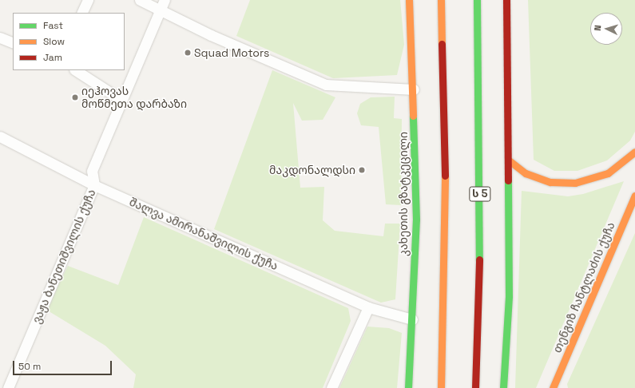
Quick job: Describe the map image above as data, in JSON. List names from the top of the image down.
{
  "streets": {
    "main road": ["კახეთის გზატკეცილი", "ს 5", "თენგიზ ჩანტლაძის ქუჩა"],
    "street": ["შალვა ამირანაშვილის ქუჩა", "ვაჟა ბანეთიშვილის ქუჩა"]
  },
  "crossings": [
    ["კახეთის გზატკეცილი", "შალვა ამირანაშვილის ქუჩა"],
    ["შალვა ამირანაშვილის ქუჩა", "ვაჟა ბანეთიშვილის ქუჩა"]
  ],
  "places": ["Squad Motors", "იეჰოვას მოწმეთა დარბაზი", "მაკდონალდსი"],
  "legend": ["Fast", "Slow", "Jam"],
  "scale_bar": "50 m",
  "north": "left"
}
